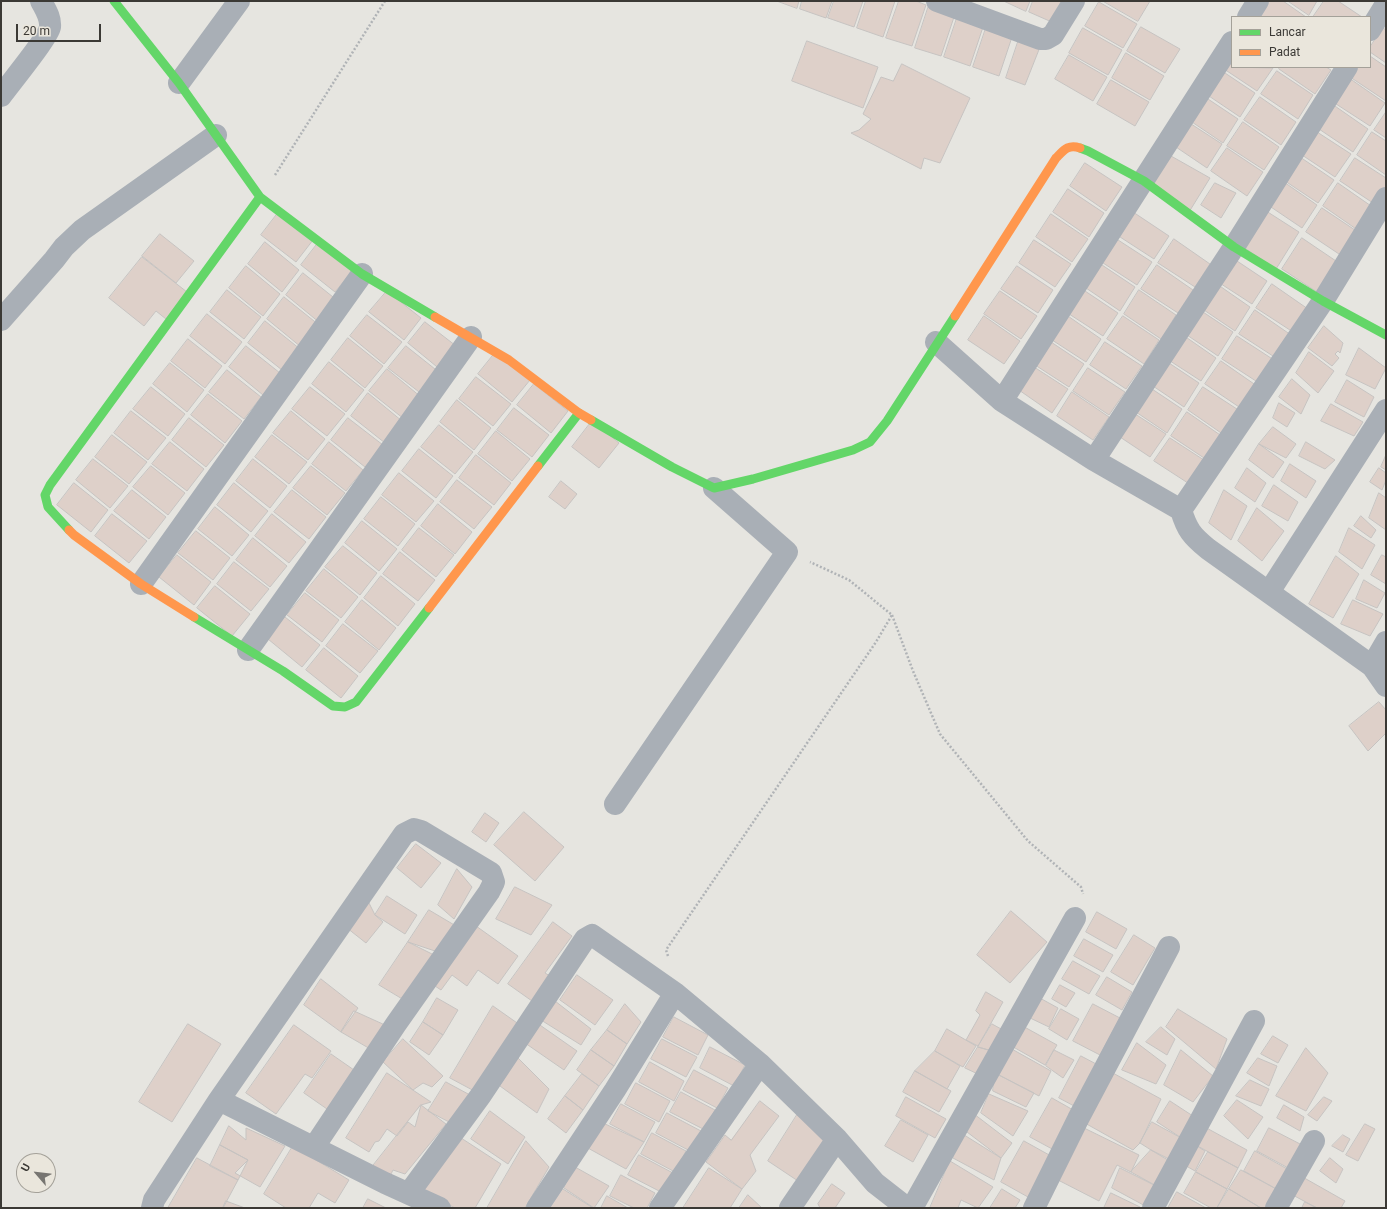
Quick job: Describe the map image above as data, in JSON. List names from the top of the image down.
{
  "legend": ["Lancar", "Padat"],
  "scale_bar": "20 m",
  "north": "top left"
}
